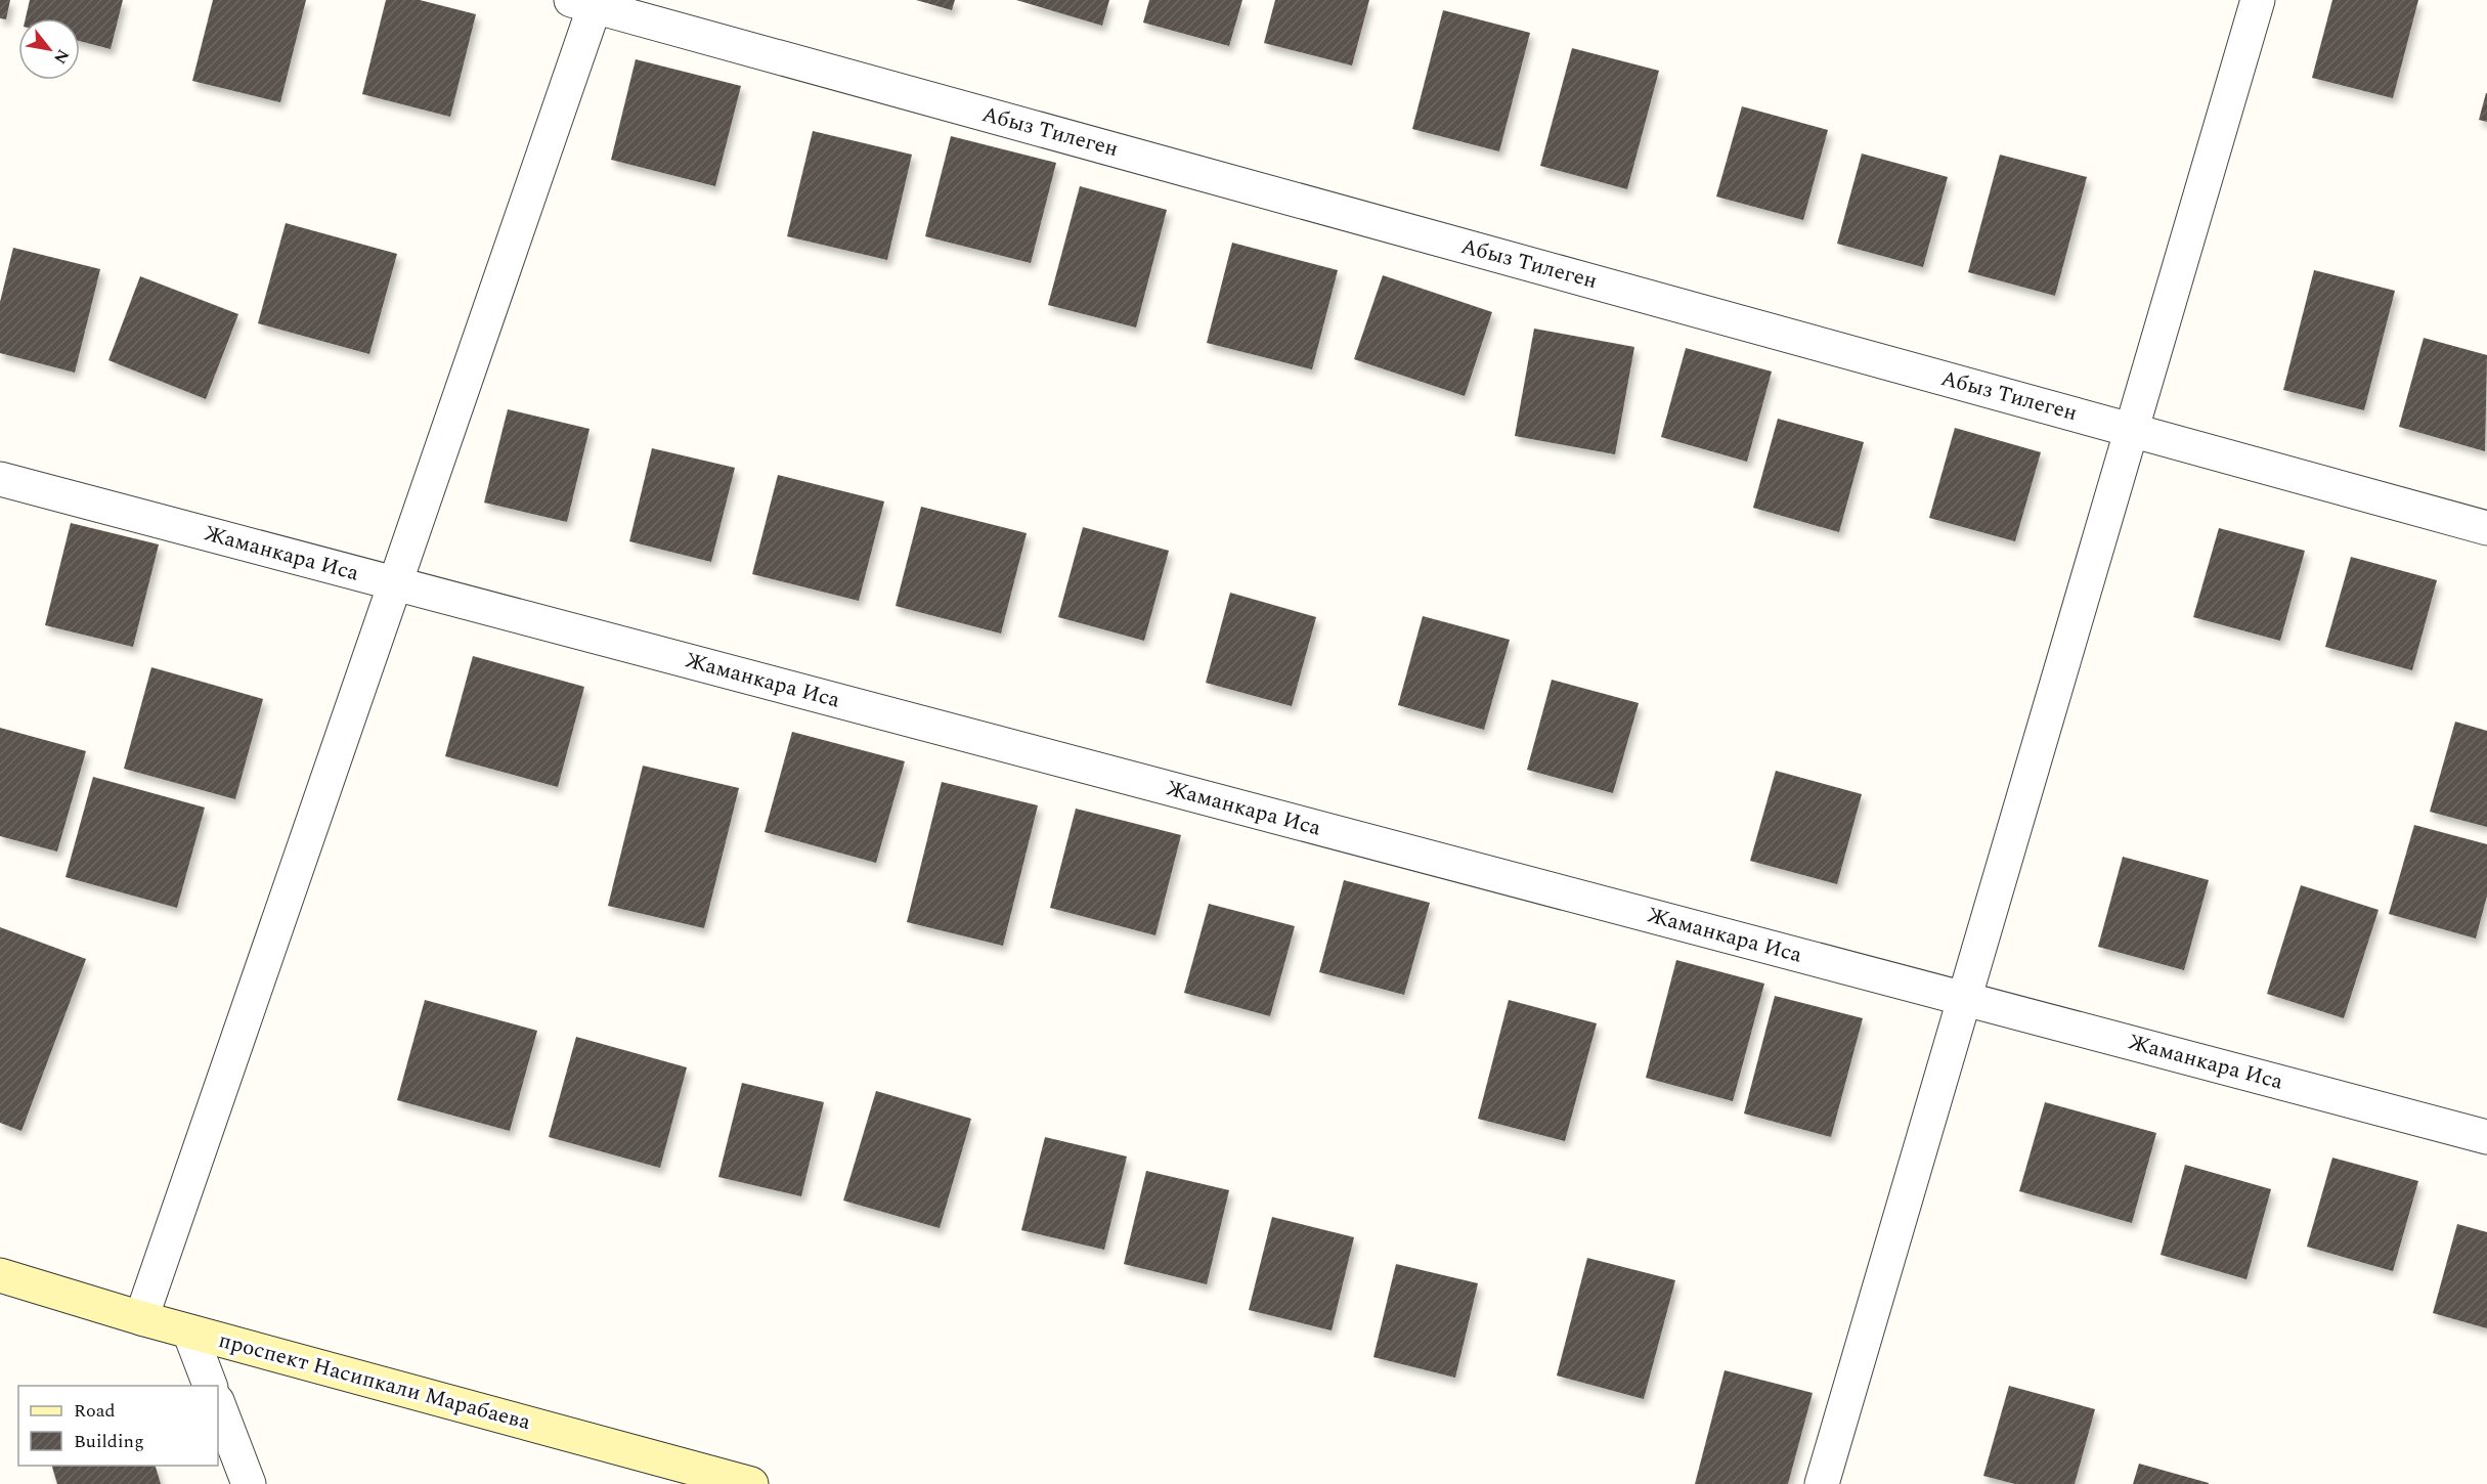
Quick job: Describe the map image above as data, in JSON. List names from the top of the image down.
{
  "streets": {
    "main road": ["проспект Насипкали Марабаева"],
    "street": ["Абыз Тилеген", "Жаманкара Иса"]
  },
  "legend": ["Road", "Building"],
  "north": "bottom right"
}
